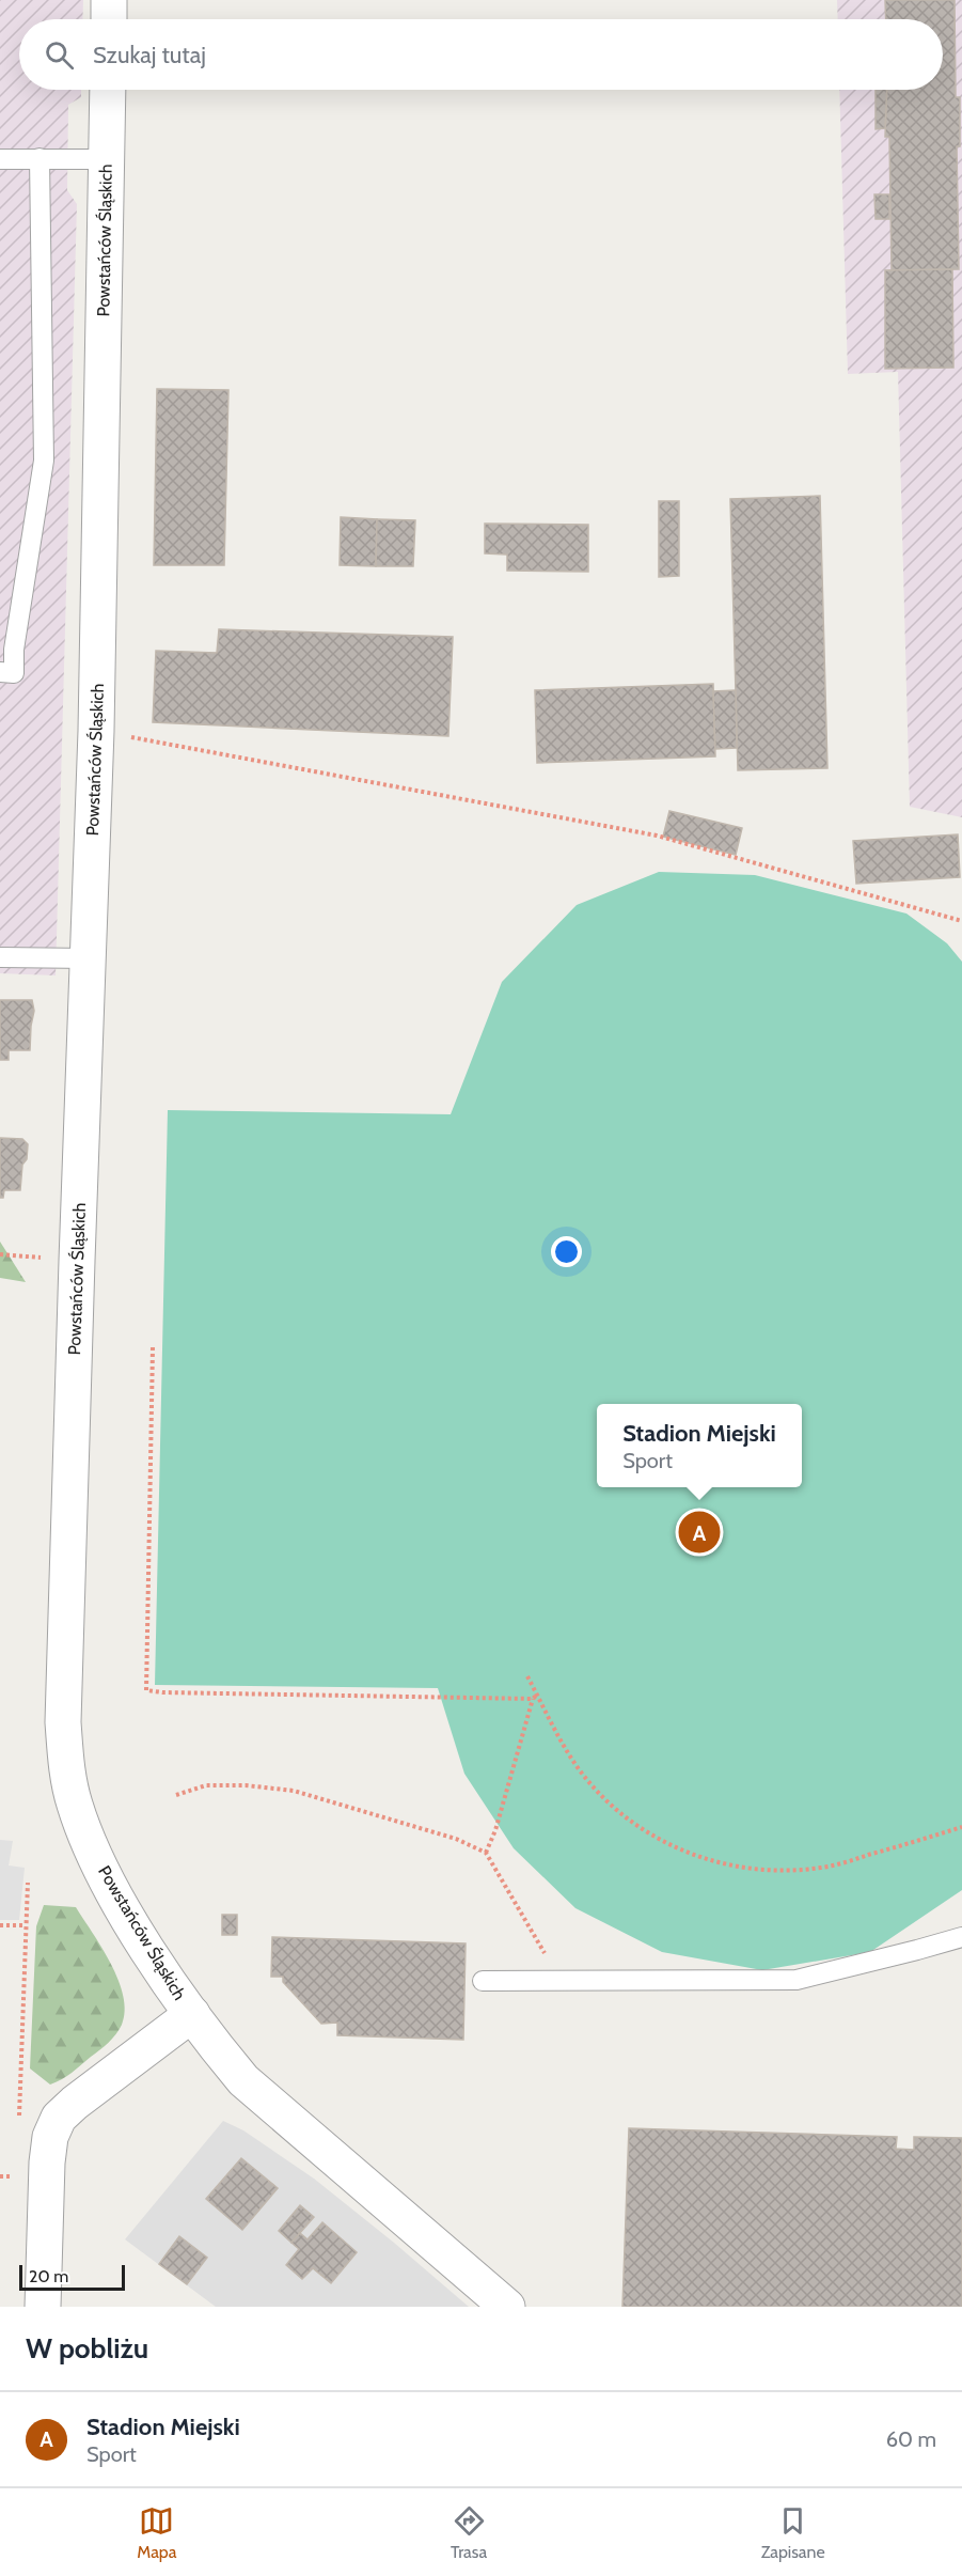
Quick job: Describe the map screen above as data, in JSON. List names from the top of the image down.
{
  "streets": {
    "street": ["Powstańców Śląskich"]
  },
  "scale_bar": "20 m",
  "page": {
    "search": "Szukaj tutaj",
    "popup": ["Stadion Miejski", "Sport"],
    "pins": "A",
    "scale": "20 m",
    "heading": "W pobliżu",
    "list": [
      {
        "mark": "A",
        "name": "Stadion Miejski",
        "note": "Sport",
        "value": "60 m"
      }
    ],
    "nav": ["Mapa", "Trasa", "Zapisane"]
  }
}
